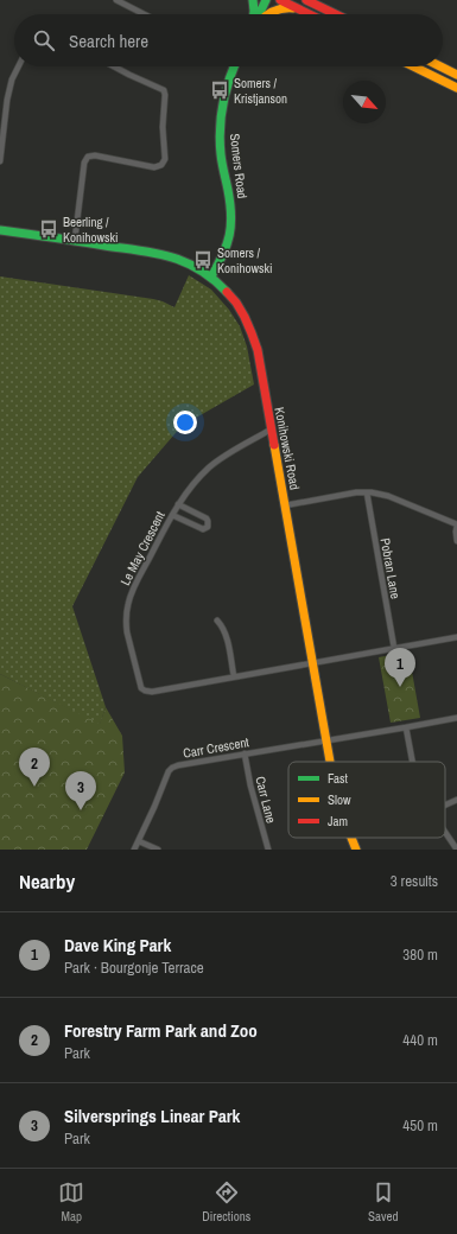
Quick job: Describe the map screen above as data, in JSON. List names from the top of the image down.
{
  "streets": {
    "street": [
      "Somers Road",
      "Konihowski Road",
      "Le May Crescent",
      "Pobran Lane",
      "Carr Crescent",
      "Carr Lane"
    ]
  },
  "crossings": [
    ["Somers Road", "Konihowski Road"],
    ["Konihowski Road", "Le May Crescent"],
    ["Konihowski Road", "Carr Crescent"],
    ["Le May Crescent", "Pobran Lane"],
    ["Carr Crescent", "Carr Lane"]
  ],
  "places": {
    "bus stop": ["Somers / Kristjanson", "Beerling / Konihowski", "Somers / Konihowski"]
  },
  "legend": ["Fast", "Slow", "Jam"],
  "north": "bottom right",
  "page": {
    "search": "Search here",
    "pins": ["1", "2", "3"],
    "heading": ["Nearby", "3 results"],
    "list": [
      {
        "mark": "1",
        "name": "Dave King Park",
        "note": "Park · Bourgonje Terrace",
        "value": "380 m"
      },
      {
        "mark": "2",
        "name": "Forestry Farm Park and Zoo",
        "note": "Park",
        "value": "440 m"
      },
      {
        "mark": "3",
        "name": "Silversprings Linear Park",
        "note": "Park",
        "value": "450 m"
      }
    ],
    "nav": ["Map", "Directions", "Saved"]
  }
}
